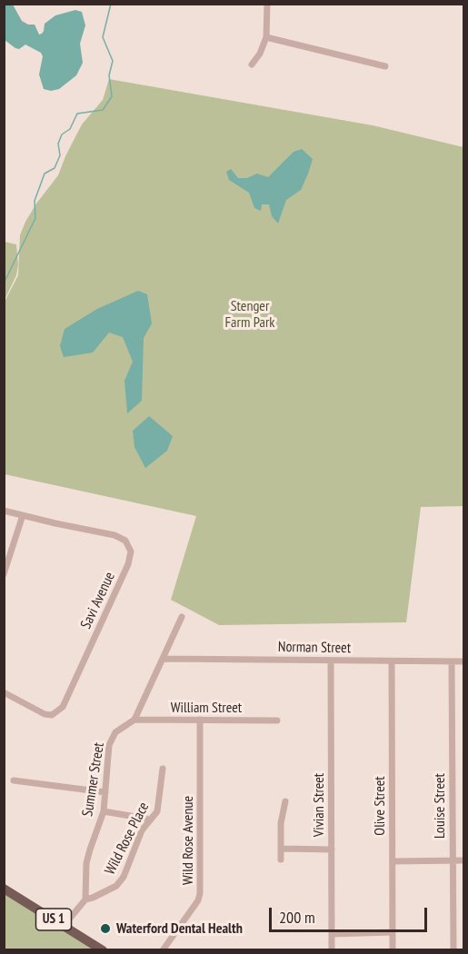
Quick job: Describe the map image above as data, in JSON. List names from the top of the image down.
{
  "streets": {
    "main road": ["US 1"],
    "street": [
      "Savi Avenue",
      "Norman Street",
      "William Street",
      "Summer Street",
      "Vivian Street",
      "Olive Street",
      "Louise Street",
      "Wild Rose Place",
      "Wild Rose Avenue"
    ]
  },
  "crossings": [
    ["Norman Street", "Summer Street"],
    ["Norman Street", "Vivian Street"],
    ["Norman Street", "Olive Street"],
    ["Norman Street", "Louise Street"],
    ["William Street", "Summer Street"],
    ["William Street", "Wild Rose Avenue"],
    ["Summer Street", "Wild Rose Place"]
  ],
  "parks": ["Stenger Farm Park"],
  "places": ["Waterford Dental Health"],
  "scale_bar": "200 m"
}
